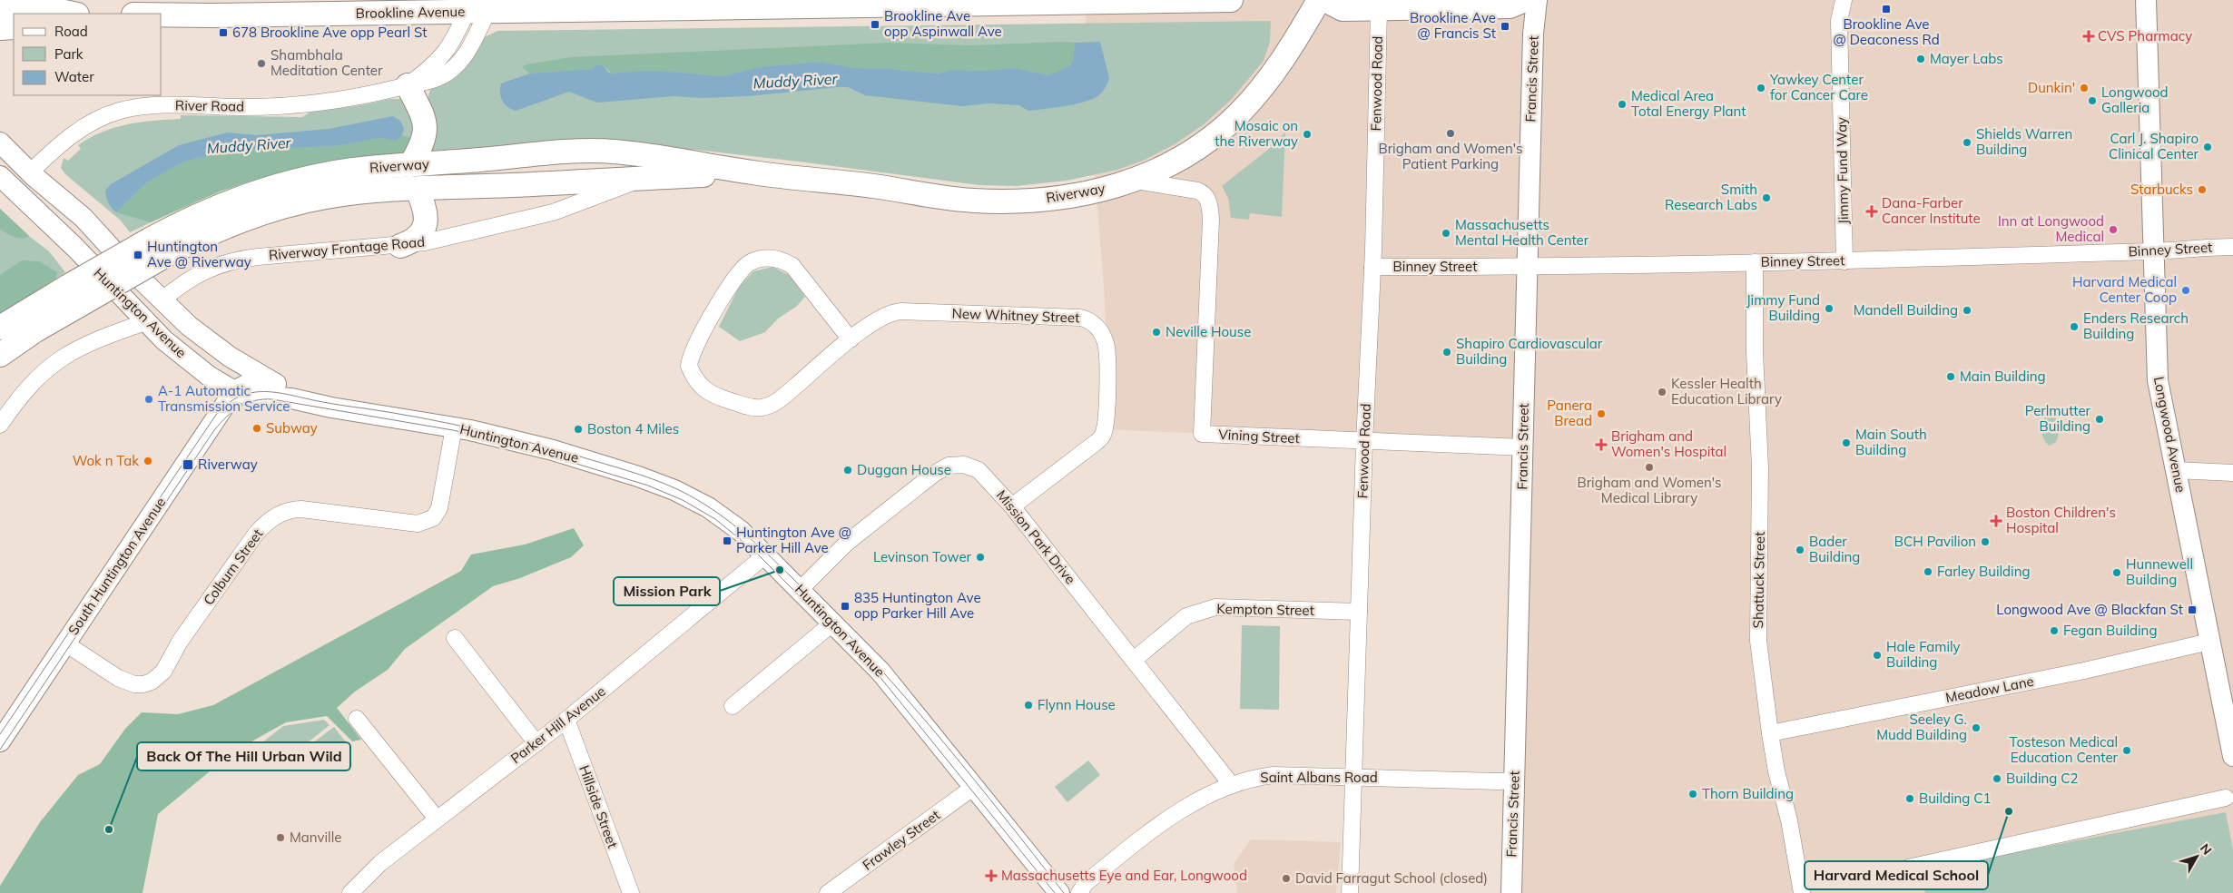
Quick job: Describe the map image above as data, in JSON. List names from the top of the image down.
{
  "streets": {
    "highway": ["Brookline Avenue", "Riverway"],
    "main road": [
      "Francis Street",
      "Huntington Avenue",
      "Longwood Avenue",
      "South Huntington Avenue"
    ],
    "street": [
      "Fenwood Road",
      "River Road",
      "Jimmy Fund Way",
      "Riverway Frontage Road",
      "Binney Street",
      "New Whitney Street",
      "Vining Street",
      "Mission Park Drive",
      "Colburn Street",
      "Shattuck Street",
      "Kempton Street",
      "Meadow Lane",
      "Parker Hill Avenue",
      "Saint Albans Road",
      "Hillside Street",
      "Frawley Street"
    ]
  },
  "crossings": [
    ["Brookline Avenue", "River Road"],
    ["Francis Street", "Binney Street"],
    ["Francis Street", "Vining Street"],
    ["Francis Street", "Saint Albans Road"],
    ["Fenwood Road", "Binney Street"],
    ["Fenwood Road", "Vining Street"],
    ["Fenwood Road", "Kempton Street"],
    ["Fenwood Road", "Saint Albans Road"],
    ["River Road", "Huntington Avenue"],
    ["Riverway", "Riverway Frontage Road"],
    ["Riverway", "Vining Street"],
    ["Jimmy Fund Way", "Binney Street"],
    ["Riverway Frontage Road", "Huntington Avenue"],
    ["Binney Street", "Longwood Avenue"],
    ["Binney Street", "Shattuck Street"],
    ["Huntington Avenue", "Mission Park Drive"],
    ["Huntington Avenue", "South Huntington Avenue"],
    ["Huntington Avenue", "Colburn Street"],
    ["Huntington Avenue", "Parker Hill Avenue"],
    ["Huntington Avenue", "Frawley Street"],
    ["New Whitney Street", "Mission Park Drive"],
    ["Longwood Avenue", "Meadow Lane"],
    ["Mission Park Drive", "Kempton Street"],
    ["Mission Park Drive", "Saint Albans Road"],
    ["South Huntington Avenue", "Colburn Street"],
    ["Shattuck Street", "Meadow Lane"],
    ["Parker Hill Avenue", "Hillside Street"]
  ],
  "water": ["Muddy River"],
  "places": {
    "transit": [
      "Brookline Ave @ Deaconess Rd",
      "Brookline Ave opp Aspinwall Ave",
      "Brookline Ave @ Francis St",
      "678 Brookline Ave opp Pearl St",
      "Huntington Ave @ Riverway",
      "Riverway",
      "Huntington Ave @ Parker Hill Ave",
      "835 Huntington Ave opp Parker Hill Ave",
      "Longwood Ave @ Blackfan St"
    ],
    "health": [
      "CVS Pharmacy",
      "Dana-Farber Cancer Institute",
      "Brigham and Women's Hospital",
      "Boston Children's Hospital",
      "Massachusetts Eye and Ear, Longwood"
    ],
    "other": [
      "Mayer Labs",
      "Shambhala Meditation Center",
      "Yawkey Center for Cancer Care",
      "Dunkin'",
      "Longwood Galleria",
      "Medical Area Total Energy Plant",
      "Brigham and Women's Patient Parking",
      "Mosaic on the Riverway",
      "Shields Warren Building",
      "Carl J. Shapiro Clinical Center",
      "Starbucks",
      "Smith Research Labs",
      "Inn at Longwood Medical",
      "Massachusetts Mental Health Center",
      "Harvard Medical Center Coop",
      "Jimmy Fund Building",
      "Mandell Building",
      "Enders Research Building",
      "Neville House",
      "Shapiro Cardiovascular Building",
      "Main Building",
      "Kessler Health Education Library",
      "A-1 Automatic Transmission Service",
      "Panera Bread",
      "Perlmutter Building",
      "Subway",
      "Boston 4 Miles",
      "Main South Building",
      "Wok n Tak",
      "Brigham and Women's Medical Library",
      "Duggan House",
      "BCH Pavilion",
      "Bader Building",
      "Levinson Tower",
      "Mission Park",
      "Farley Building",
      "Hunnewell Building",
      "Fegan Building",
      "Hale Family Building",
      "Flynn House",
      "Seeley G. Mudd Building",
      "Tosteson Medical Education Center",
      "Building C2",
      "Thorn Building",
      "Building C1",
      "Harvard Medical School",
      "Back Of The Hill Urban Wild",
      "Manville",
      "David Farragut School (closed)"
    ]
  },
  "legend": ["Road", "Park", "Water"],
  "north": "top right"
}
